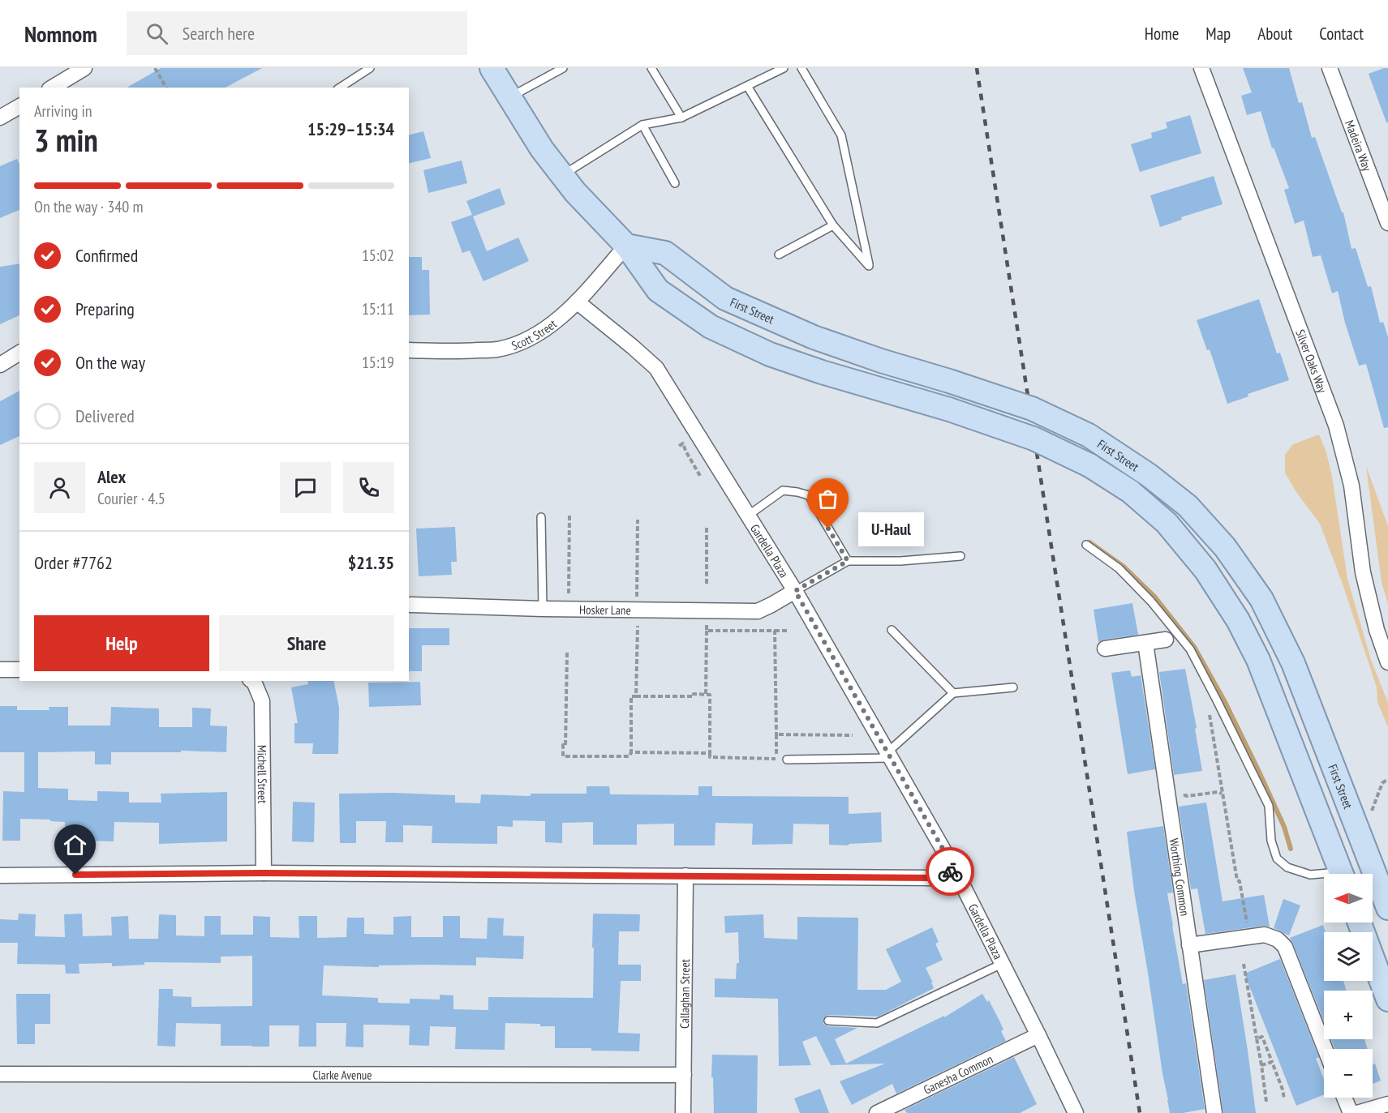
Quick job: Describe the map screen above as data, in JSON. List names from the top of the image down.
{
  "streets": {
    "main road": ["First Street"],
    "street": [
      "Madeira Way",
      "Scott Street",
      "Silver Oaks Way",
      "Gardella Plaza",
      "Hosker Lane",
      "Michell Street",
      "Worthing Common",
      "Callaghan Street",
      "Clarke Avenue",
      "Ganesha Common"
    ]
  },
  "crossings": [
    ["First Street", "Scott Street"],
    ["Scott Street", "Gardella Plaza"],
    ["Gardella Plaza", "Hosker Lane"],
    ["Gardella Plaza", "Ganesha Common"],
    ["Callaghan Street", "Clarke Avenue"]
  ],
  "places": ["U-Haul"],
  "north": "left",
  "page": {
    "header": "Nomnom",
    "search": "Search here",
    "nav": [
      "Home",
      "Map",
      "About",
      "Contact"
    ],
    "heading": ["3 min", "Arriving in", "15:29–15:34"],
    "panel": [
      "Alex",
      "Courier · 4.5",
      "Order #7762",
      "$21.35"
    ],
    "bar": "On the way · 340 m",
    "list": [
      ["Confirmed", "15:02"],
      ["Preparing", "15:11"],
      ["On the way", "15:19"],
      "Delivered"
    ],
    "bubble": "U-Haul",
    "buttons": ["Help", "Share"],
    "map_buttons": ["+", "−"]
  }
}
